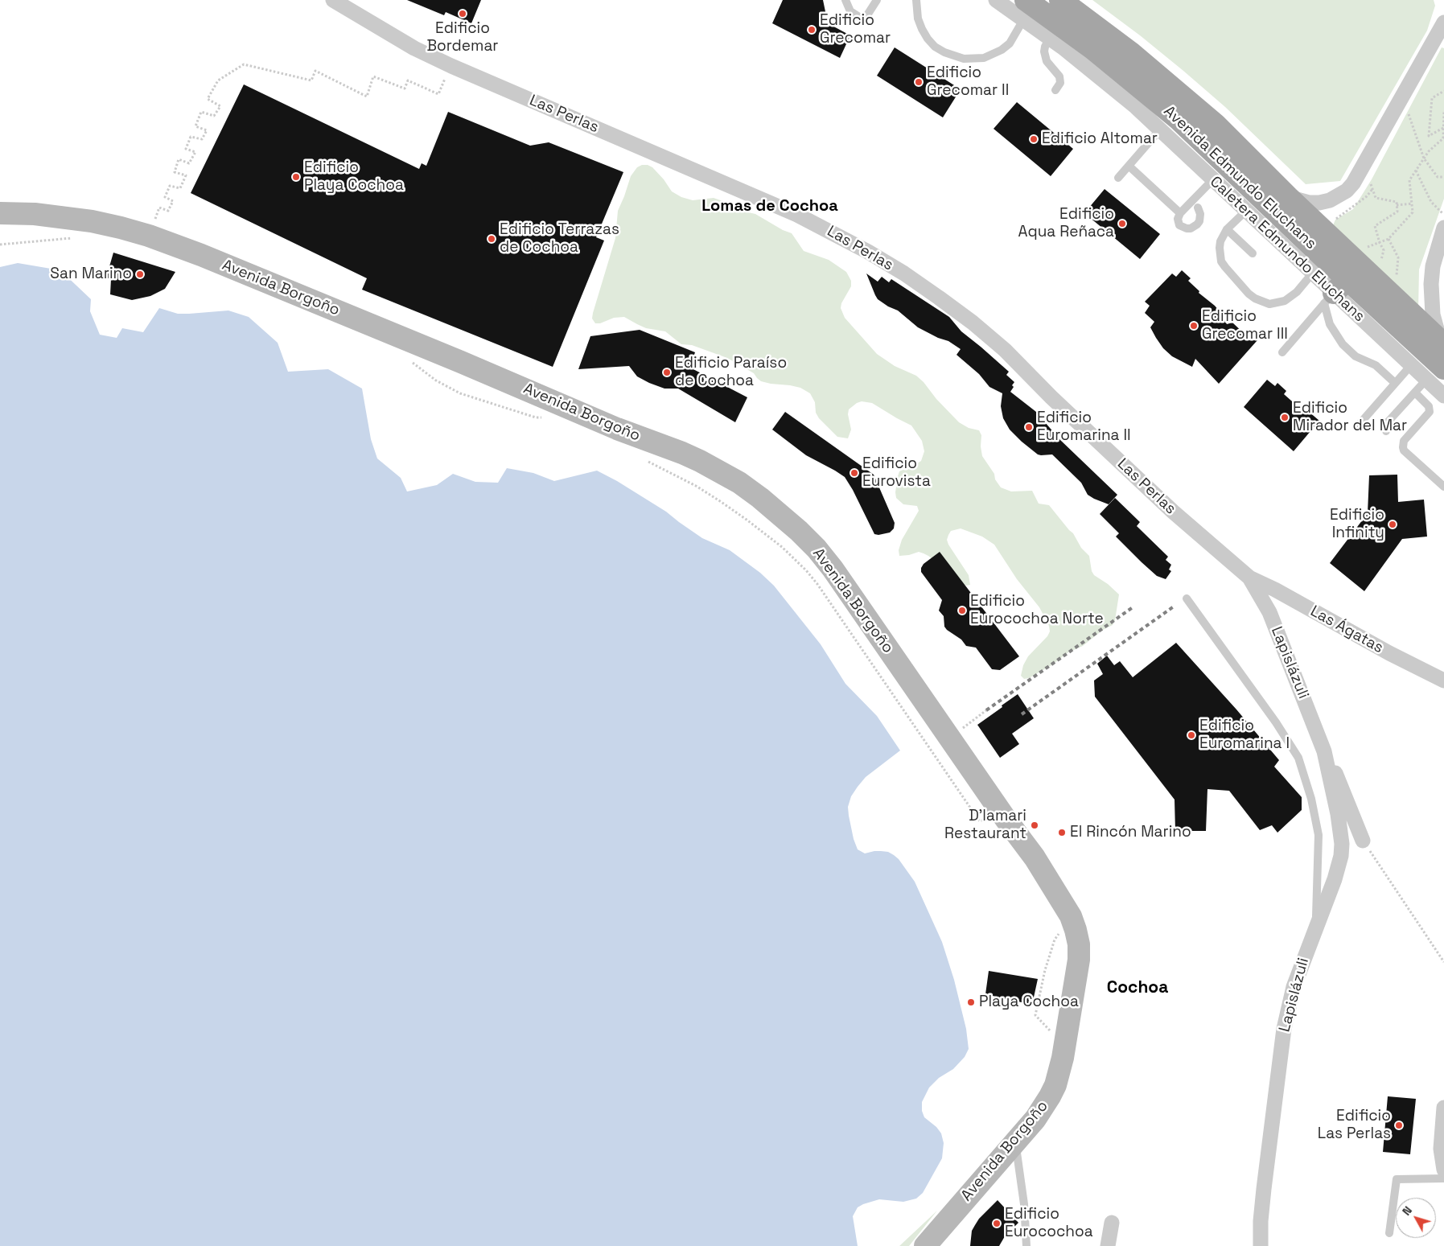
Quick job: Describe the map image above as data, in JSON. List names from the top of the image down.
{
  "streets": {
    "main road": ["Avenida Edmundo Eluchans", "Avenida Borgoño"],
    "street": [
      "Las Perlas",
      "Caletera Edmundo Eluchans",
      "Las Ágatas",
      "Lapislázuli"
    ]
  },
  "crossings": [
    ["Las Perlas", "Las Ágatas"],
    ["Las Perlas", "Lapislázuli"],
    ["Avenida Edmundo Eluchans", "Caletera Edmundo Eluchans"],
    ["Las Ágatas", "Lapislázuli"]
  ],
  "districts": ["Lomas de Cochoa", "Cochoa"],
  "places": [
    "Edificio Bordemar",
    "Edificio Grecomar",
    "Edificio Grecomar II",
    "Edificio Altomar",
    "Edificio Playa Cochoa",
    "Edificio Aqua Reñaca",
    "Edificio Terrazas de Cochoa",
    "San Marino",
    "Edificio Grecomar III",
    "Edificio Paraíso de Cochoa",
    "Edificio Mirador del Mar",
    "Edificio Euromarina II",
    "Edificio Eurovista",
    "Edificio Infinity",
    "Edificio Eurocochoa Norte",
    "Edificio Euromarina I",
    "D'lamari Restaurant",
    "El Rincón Marino",
    "Playa Cochoa",
    "Edificio Las Perlas",
    "Edificio Eurocochoa"
  ],
  "north": "top left"
}
